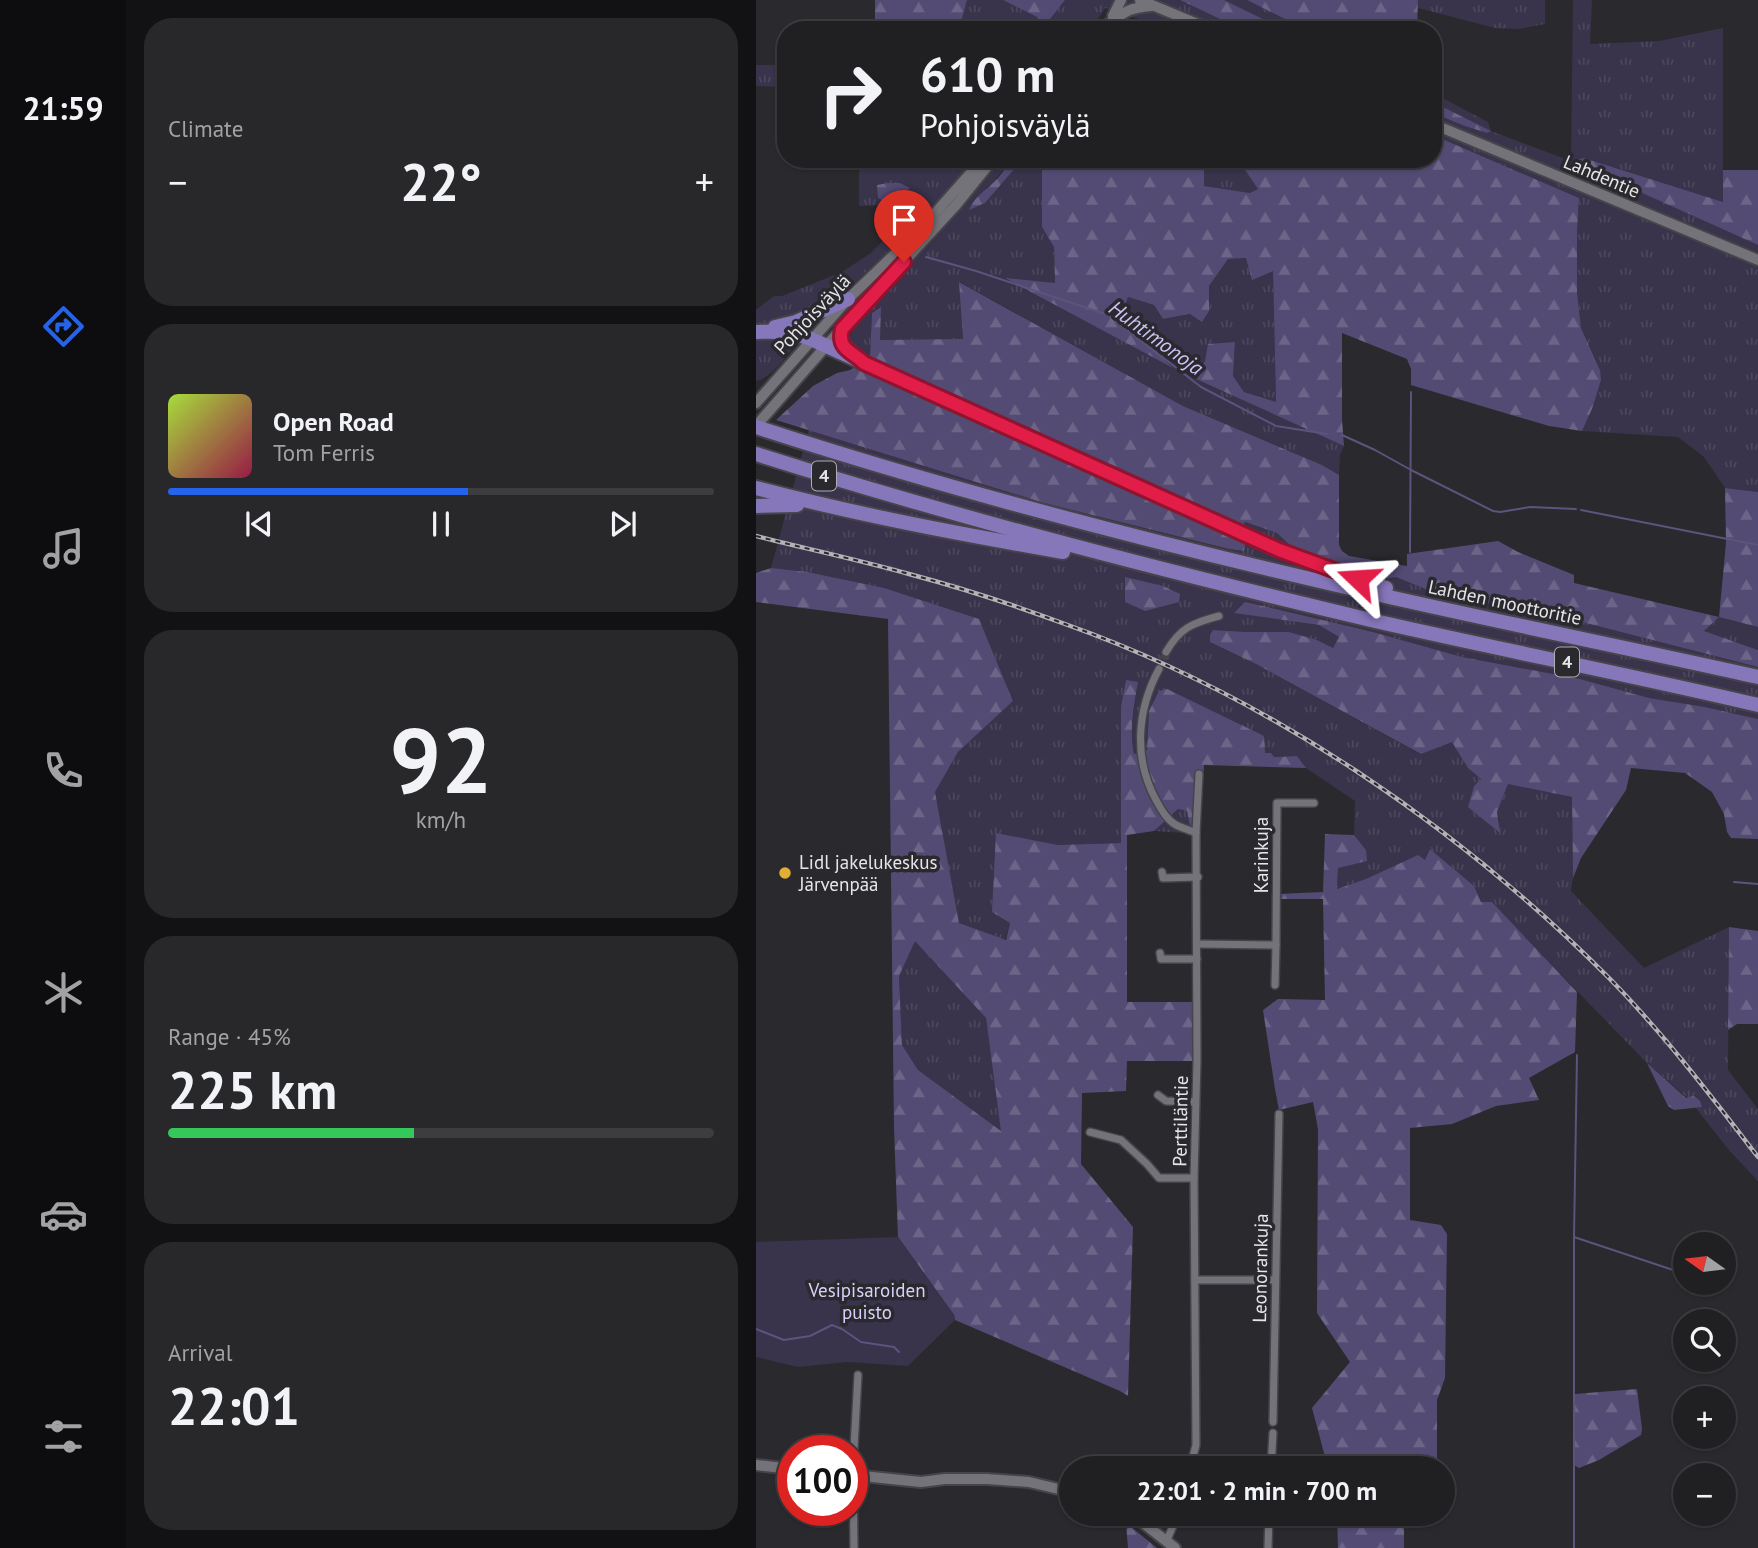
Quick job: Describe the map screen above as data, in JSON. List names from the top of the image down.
{
  "streets": {
    "highway": ["4", "Lahden moottoritie"],
    "main road": ["Lahdentie", "Pohjoisväylä"],
    "street": ["Karinkuja", "Perttiläntie", "Leonorankuja"]
  },
  "crossings": [
    ["Pohjoisväylä", "Lahden moottoritie"]
  ],
  "water": ["Huhtimonoja"],
  "parks": ["Vesipisaroiden puisto"],
  "places": ["Lidl jakelukeskus Järvenpää"],
  "north": "left",
  "page": {
    "tabs": "21:59",
    "tile": [
      "Climate",
      ["92", "km/h"],
      ["Range · 45%", "225 km"],
      ["Arrival", "22:01"]
    ],
    "turn": ["610 m", "Pohjoisväylä"],
    "heat": ["−", "22°", "+"],
    "song": ["Open Road", "Tom Ferris"],
    "map_buttons": ["+", "−"],
    "limit": "100",
    "trip": "22:01 · 2 min · 700 m"
  }
}
